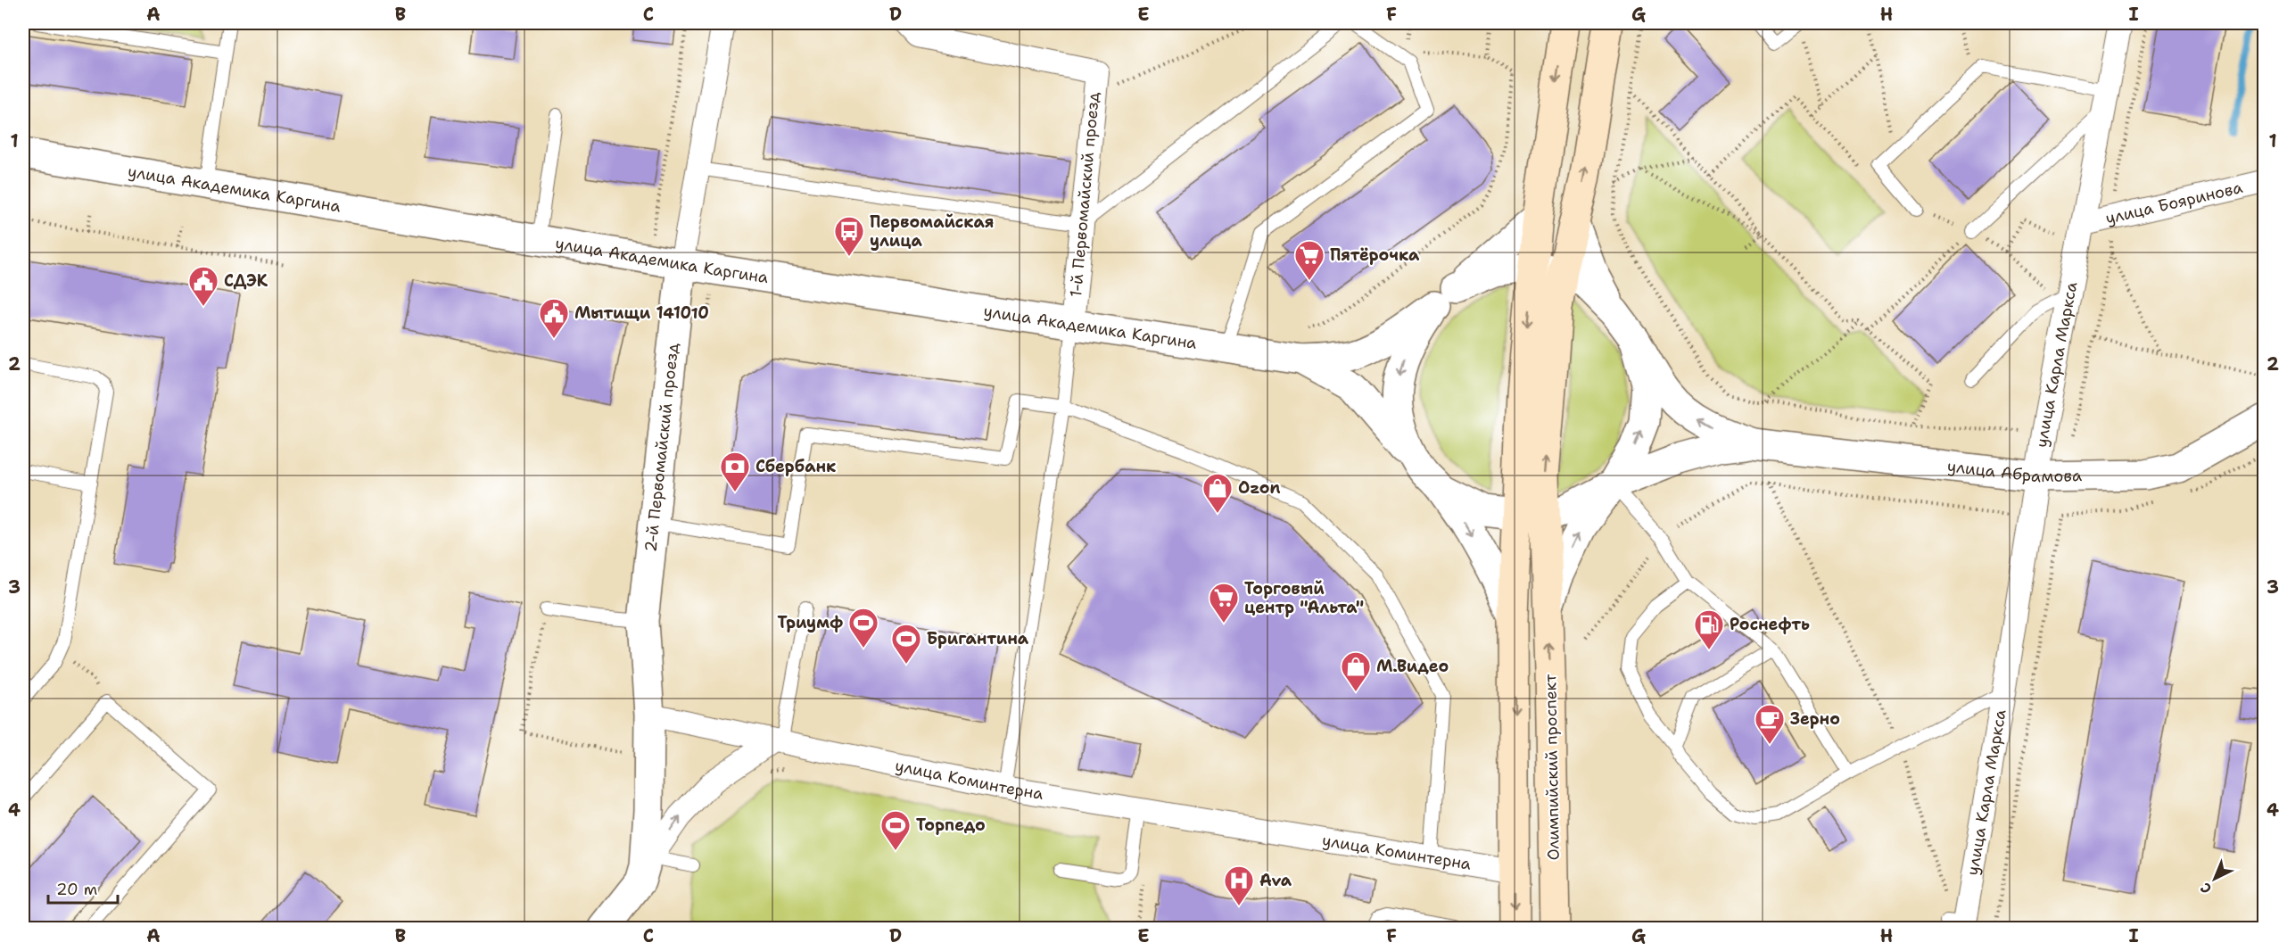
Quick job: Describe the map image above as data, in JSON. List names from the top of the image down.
{
  "streets": {
    "main road": ["Олимпийский проспект"],
    "street": [
      "улица Академика Каргина",
      "1-й Первомайский проезд",
      "улица Бояринова",
      "улица Карла Маркса",
      "2-й Первомайский проезд",
      "улица Абрамова",
      "улица Коминтерна"
    ]
  },
  "crossings": [
    ["улица Академика Каргина", "1-й Первомайский проезд"],
    ["улица Академика Каргина", "2-й Первомайский проезд"],
    ["улица Бояринова", "улица Карла Маркса"],
    ["улица Карла Маркса", "улица Абрамова"],
    ["2-й Первомайский проезд", "улица Коминтерна"],
    ["Олимпийский проспект", "улица Коминтерна"]
  ],
  "places": {
    "bus stop": ["Первомайская улица"],
    "supermarket": ["Пятёрочка", "Торговый центр \"Альта\""],
    "public building": ["СДЭК", "Мытищи 141010"],
    "bank": ["Сбербанк"],
    "shop": ["Ozon", "М.Видео"],
    "sports": ["Триумф", "Бригантина", "Торпедо"],
    "fuel station": ["Роснефть"],
    "cafe": ["Зерно"],
    "hospital": ["Ava"]
  },
  "scale_bar": "20 m",
  "north": "bottom left",
  "grid": {
    "columns": [
      "A",
      "B",
      "C",
      "D",
      "E",
      "F",
      "G",
      "H",
      "I"
    ],
    "rows": [
      "1",
      "2",
      "3",
      "4"
    ]
  }
}
